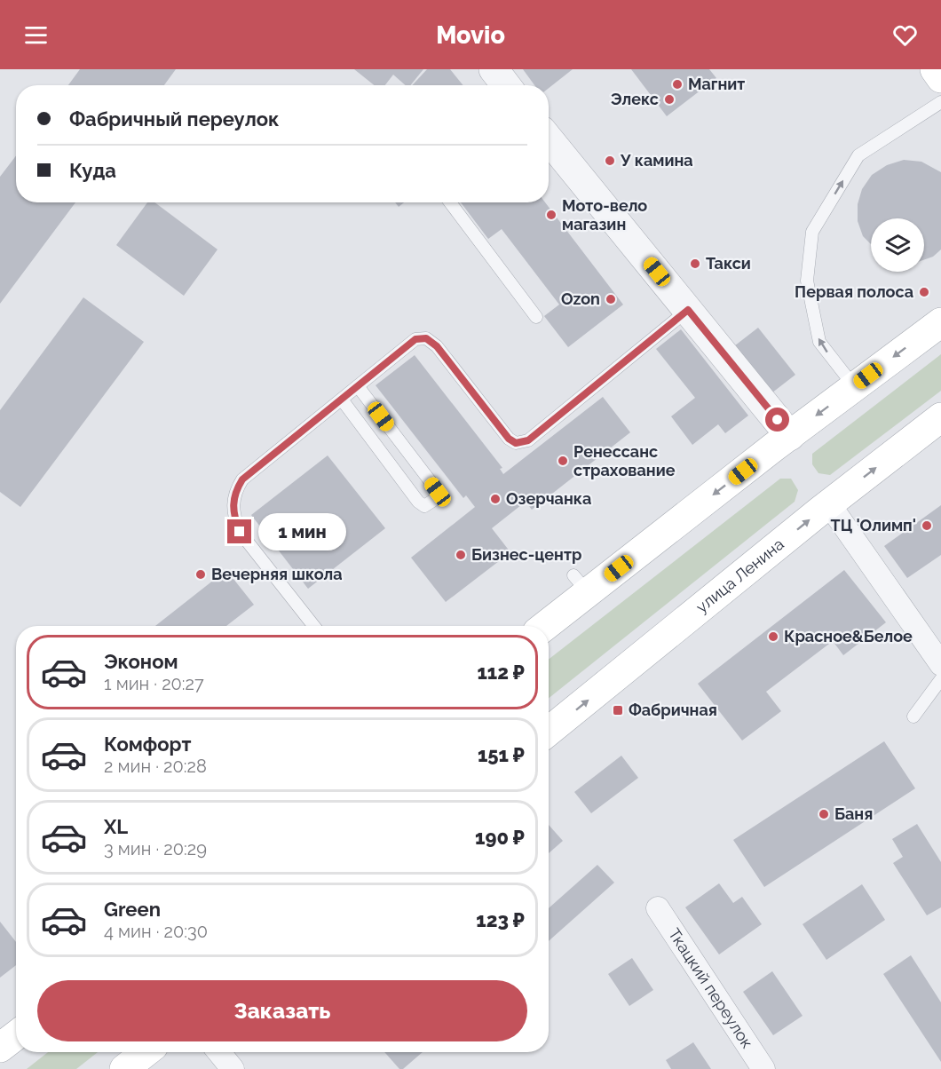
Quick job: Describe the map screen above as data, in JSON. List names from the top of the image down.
{
  "streets": {
    "main road": ["улица Ленина"],
    "street": ["Ткацкий переулок"]
  },
  "places": {
    "other": [
      "Магнит",
      "Элекс",
      "У камина",
      "Мото-вело магазин",
      "Такси",
      "Первая полоса",
      "Ozon",
      "Ренессанс страхование",
      "Озерчанка",
      "ТЦ 'Олимп'",
      "Бизнес-центр",
      "Вечерняя школа",
      "Красное&Белое",
      "Баня"
    ],
    "transit": ["Фабричная"]
  },
  "page": {
    "header": "Movio",
    "banner": ["Фабричный переулок", "Куда"],
    "bubble": "1 мин",
    "list": [
      {
        "name": "Эконом",
        "note": "1 мин · 20:27",
        "value": "112 ₽"
      },
      {
        "name": "Комфорт",
        "note": "2 мин · 20:28",
        "value": "151 ₽"
      },
      {
        "name": "XL",
        "note": "3 мин · 20:29",
        "value": "190 ₽"
      },
      {
        "name": "Green",
        "note": "4 мин · 20:30",
        "value": "123 ₽"
      }
    ],
    "buttons": "Заказать"
  }
}
